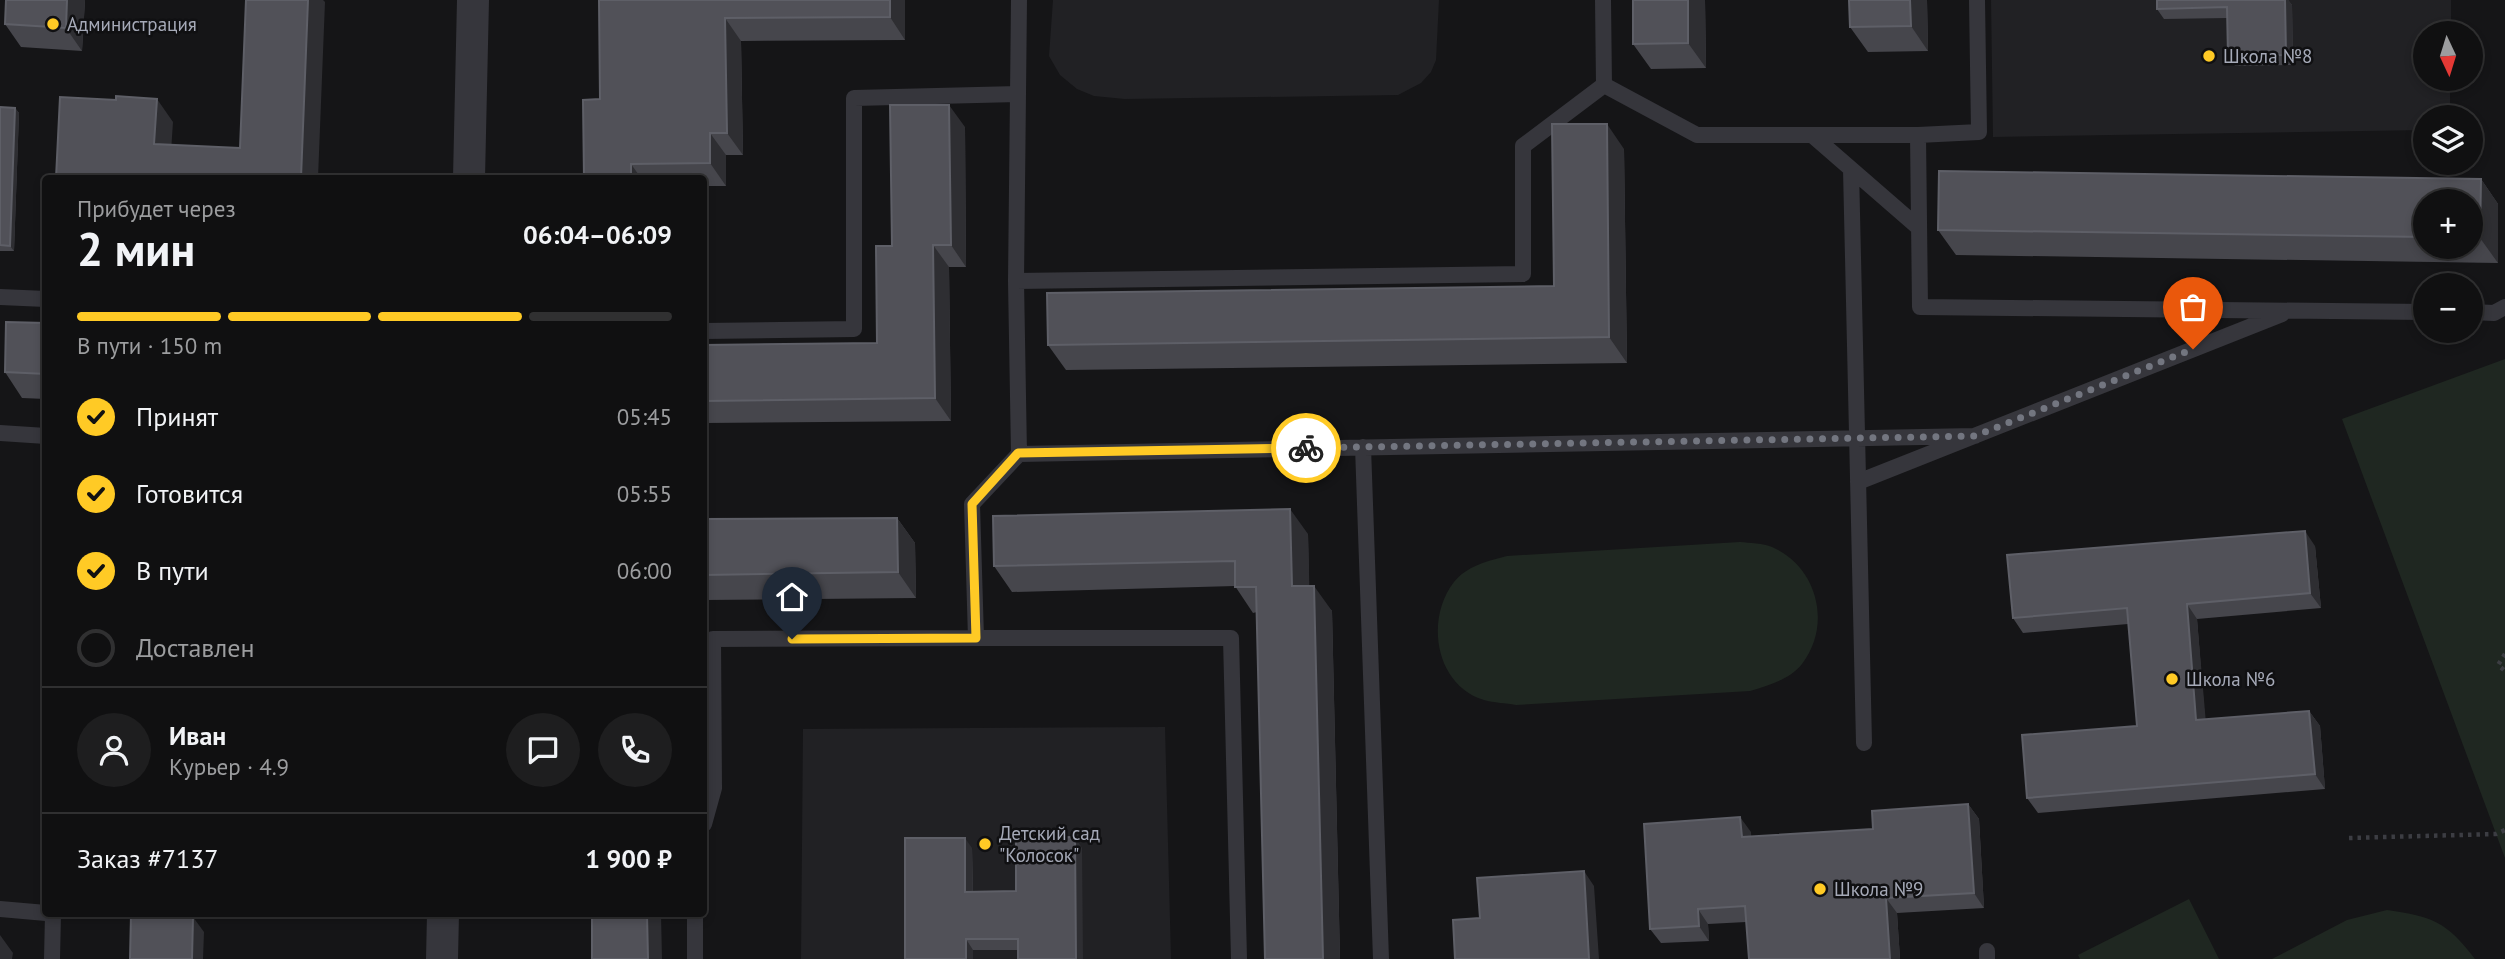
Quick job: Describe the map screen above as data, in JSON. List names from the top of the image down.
{
  "places": [
    "Администрация",
    "Школа №8",
    "Школа №6",
    "Детский сад \"Колосок\"",
    "Школа №9"
  ],
  "north": "bottom",
  "page": {
    "map_buttons": ["+", "−"],
    "heading": ["2 мин", "Прибудет через", "06:04–06:09"],
    "panel": [
      "Иван",
      "Курьер · 4.9",
      "Заказ #7137",
      "1 900 ₽"
    ],
    "bar": "В пути · 150 m",
    "list": [
      ["Принят", "05:45"],
      ["Готовится", "05:55"],
      ["В пути", "06:00"],
      "Доставлен"
    ]
  }
}
